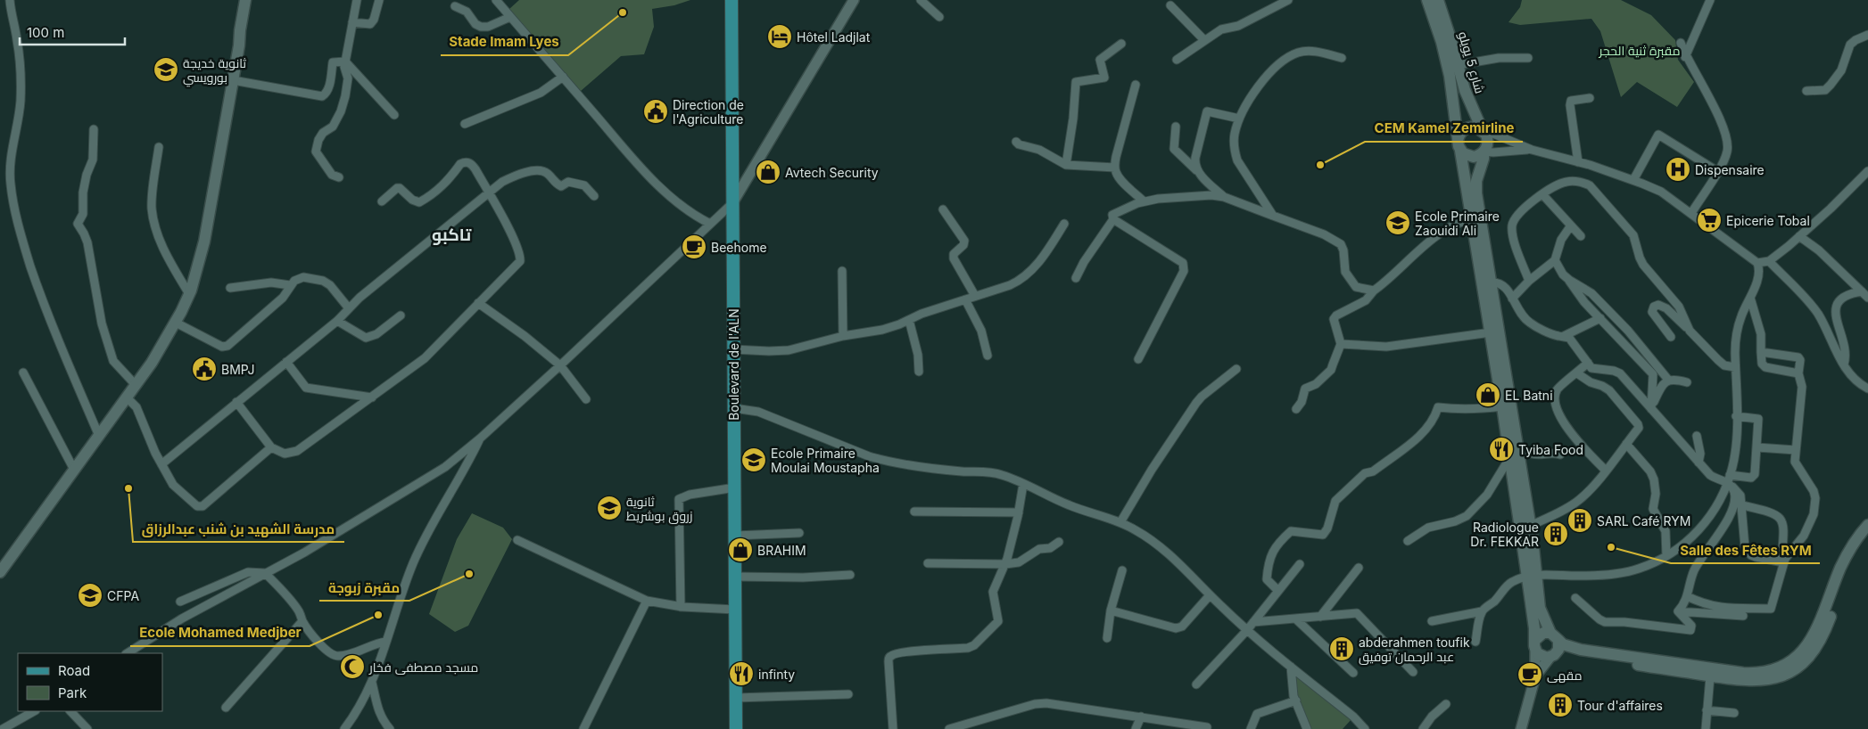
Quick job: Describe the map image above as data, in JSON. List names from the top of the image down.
{
  "streets": {
    "main road": ["شارع 5 يويلو", "Boulevard de l'ALN"]
  },
  "districts": ["تاكبو"],
  "parks": ["مقبرة ثنية الحجر"],
  "places": {
    "other": [
      "Stade Imam Lyes",
      "CEM Kamel Zemirline",
      "مدرسة الشهيد بن شنب عبدالرزاق",
      "Salle des Fêtes RYM",
      "مقبرة زبوجة",
      "Ecole Mohamed Medjber"
    ],
    "hotel": ["Hôtel Ladjlat"],
    "school or university": [
      "ثانوية خديجة بورويسي",
      "Ecole Primaire Zaouidi Ali",
      "Ecole Primaire Moulai Moustapha",
      "ثانوية زروق بوشريط",
      "CFPA"
    ],
    "public building": ["Direction de l'Agriculture", "BMPJ"],
    "hospital": ["Dispensaire"],
    "shop": ["Avtech Security", "EL Batni", "BRAHIM"],
    "supermarket": ["Epicerie Tobal"],
    "cafe": ["Beehome", "مقهى"],
    "restaurant": ["Tyiba Food", "infinty"],
    "building": [
      "SARL Café RYM",
      "Radiologue Dr. FEKKAR",
      "abderahmen toufik عبد الرحمان توفيق",
      "Tour d'affaires"
    ],
    "mosque": ["مسجد مصطفى فخار"]
  },
  "legend": ["Road", "Park"],
  "scale_bar": "100 m"
}
